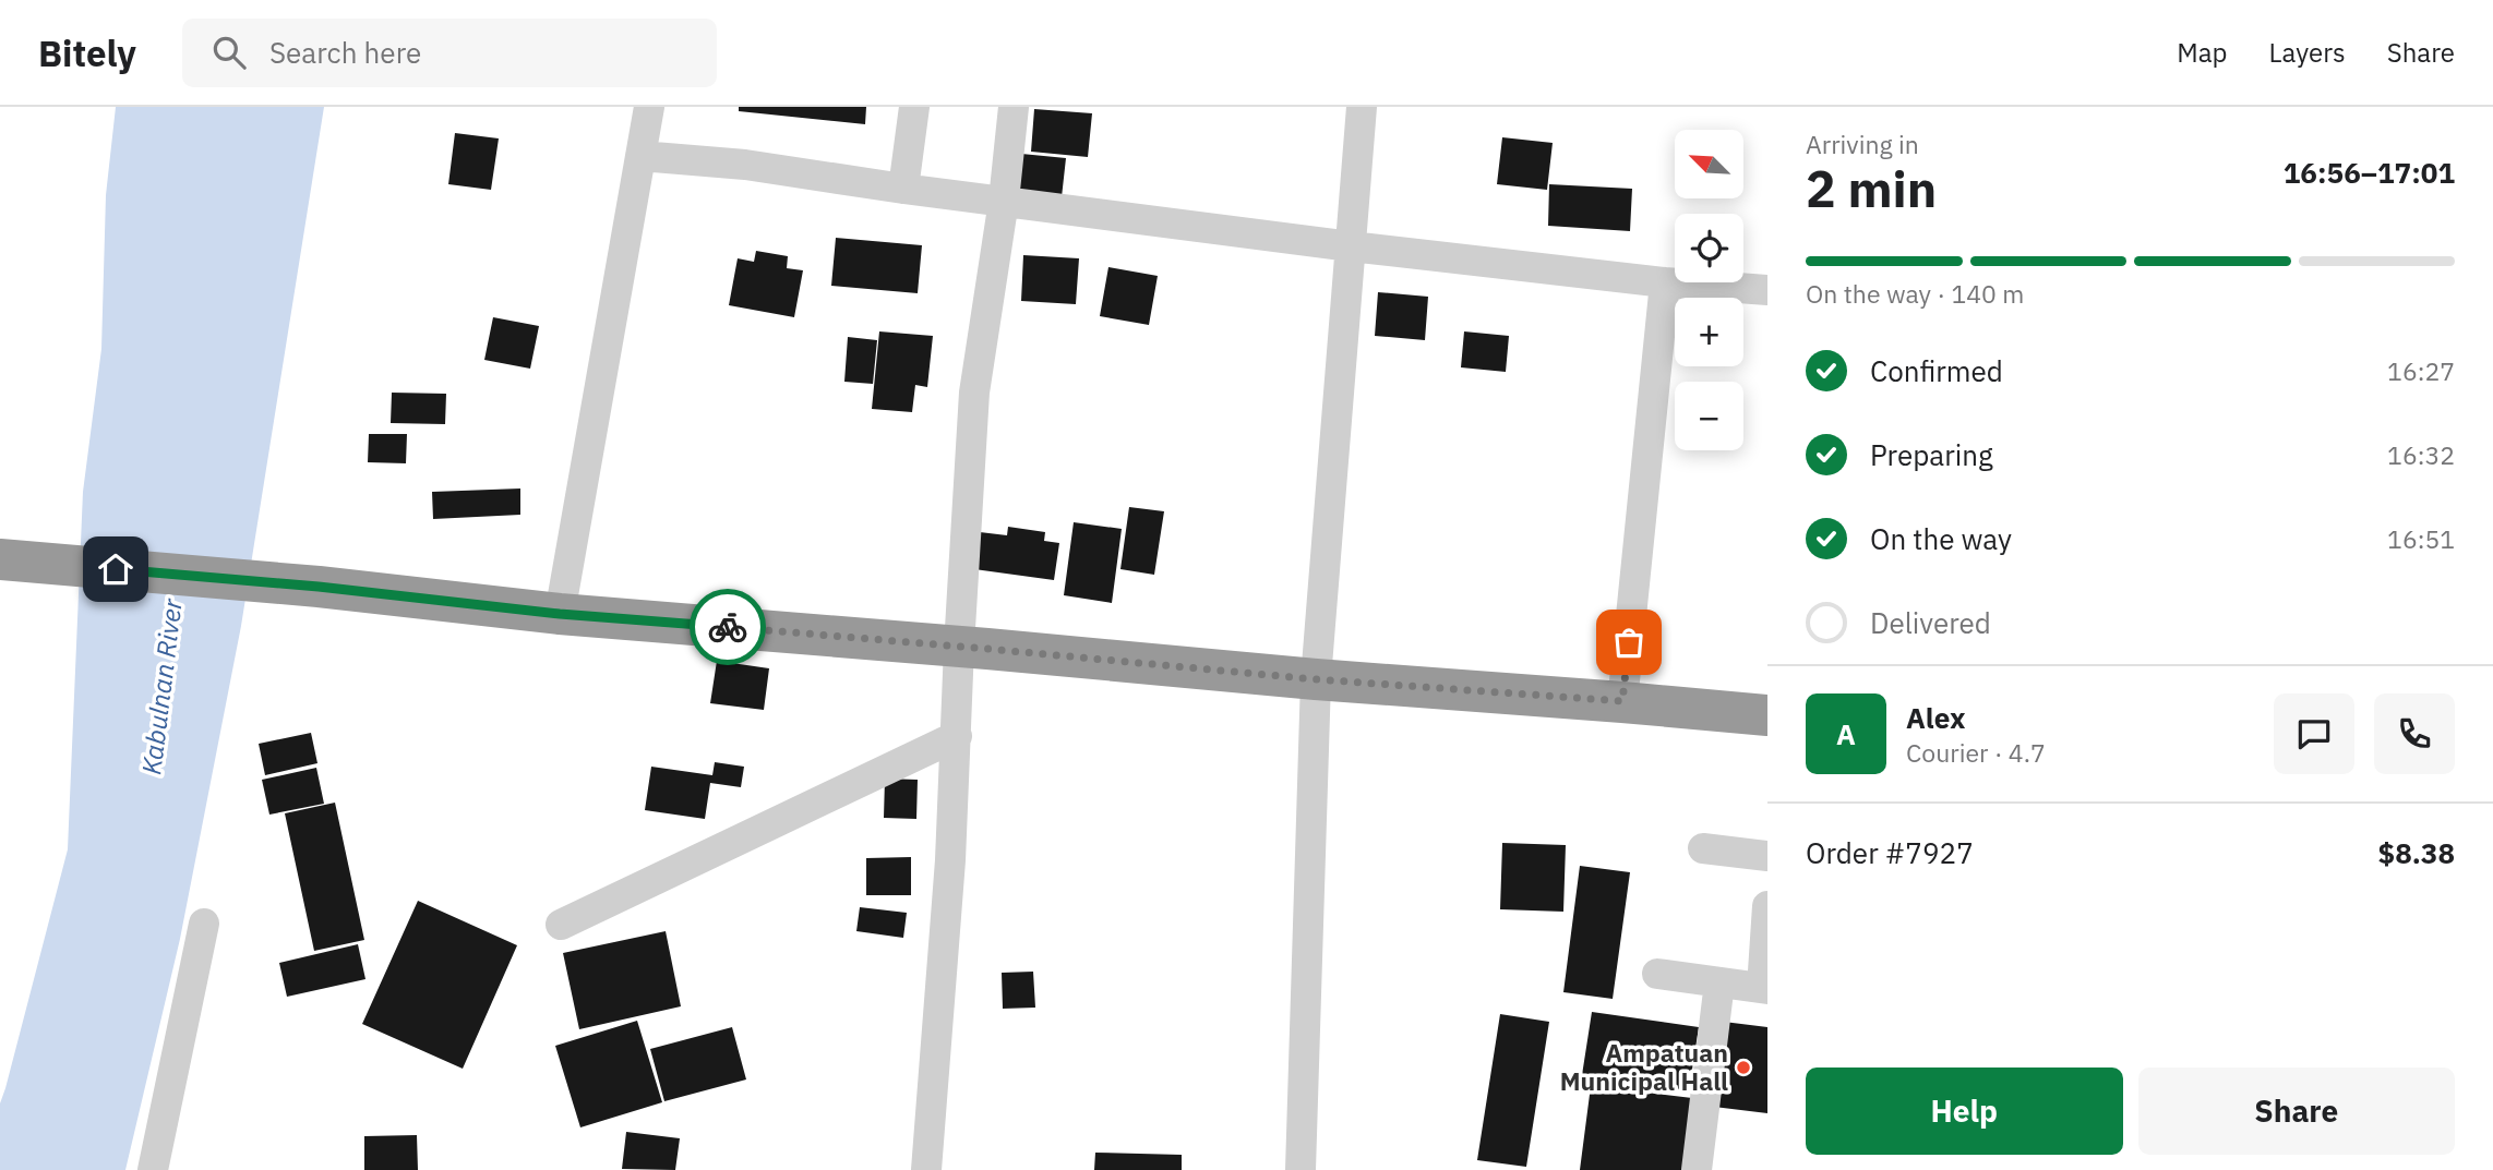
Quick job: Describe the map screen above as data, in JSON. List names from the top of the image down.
{
  "water": ["Kabulnan River"],
  "places": ["Ampatuan Municipal Hall"],
  "north": "top left",
  "page": {
    "header": "Bitely",
    "search": "Search here",
    "nav": ["Map", "Layers", "Share"],
    "heading": ["2 min", "Arriving in", "16:56–17:01"],
    "panel": [
      "Alex",
      "Courier · 4.7",
      "Order #7927",
      "$8.38"
    ],
    "map_buttons": ["+", "−"],
    "bar": "On the way · 140 m",
    "list": [
      ["Confirmed", "16:27"],
      ["Preparing", "16:32"],
      ["On the way", "16:51"],
      "Delivered"
    ],
    "round": "A",
    "buttons": ["Help", "Share"]
  }
}
